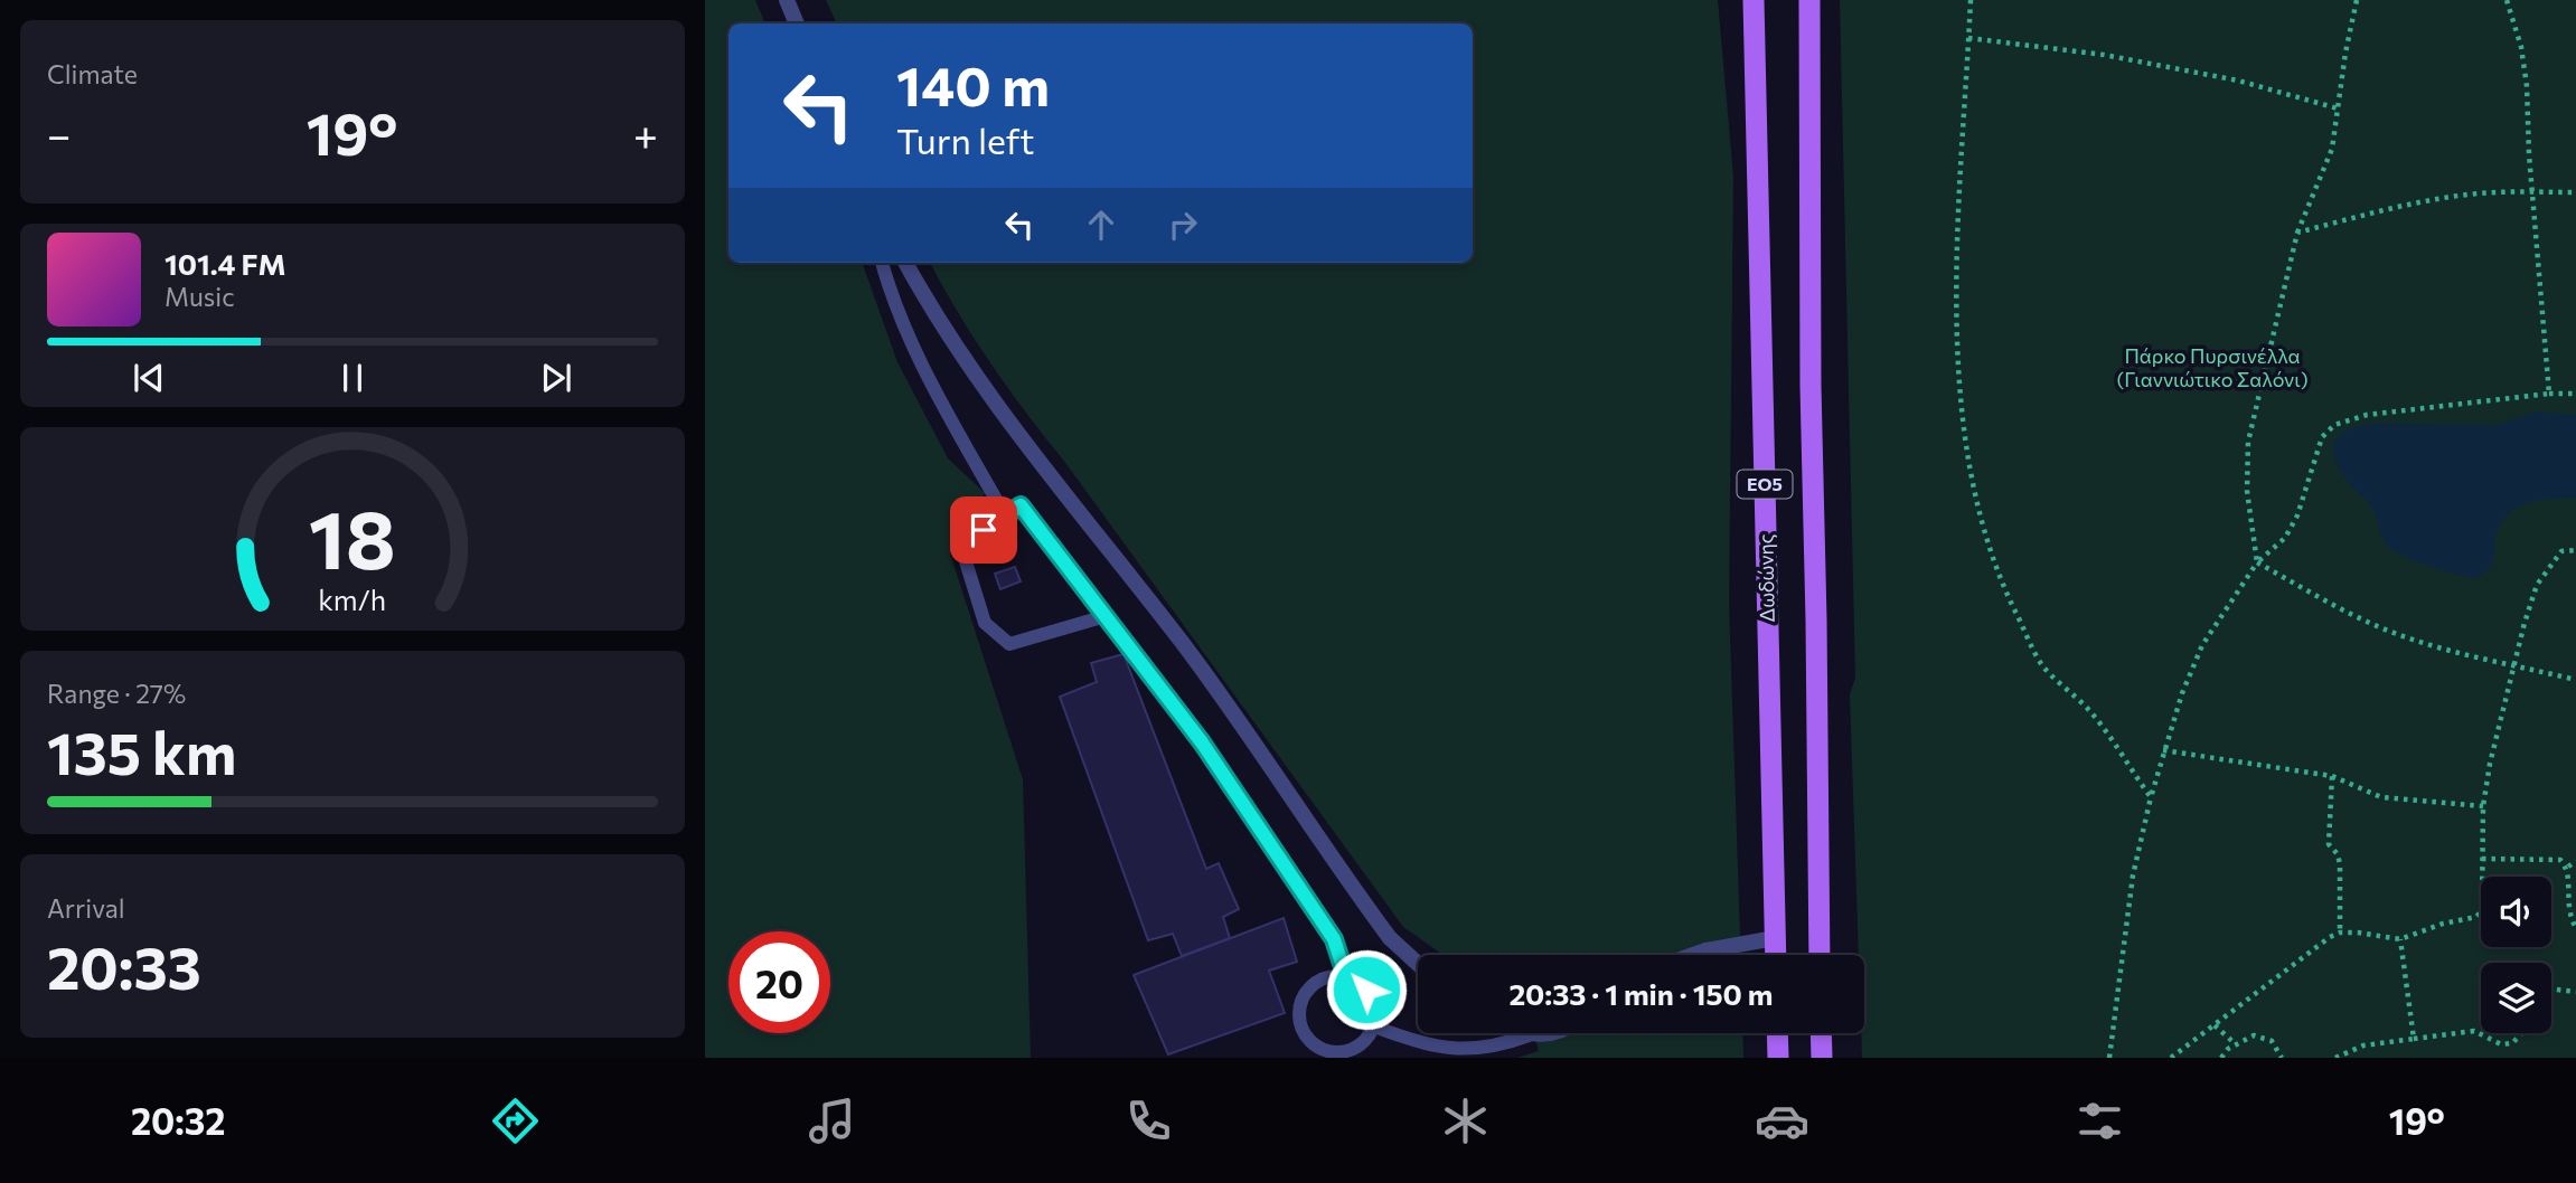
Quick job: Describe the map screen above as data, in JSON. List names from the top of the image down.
{
  "streets": {
    "main road": ["ΕΟ5", "Δωδώνης"]
  },
  "parks": ["Πάρκο Πυρσινέλλα (Γιαννιώτικο Σαλόνι)"],
  "page": {
    "tile": [
      "Climate",
      ["Range · 27%", "135 km"],
      ["Arrival", "20:33"]
    ],
    "turn": ["140 m", "Turn left"],
    "heat": ["−", "19°", "+"],
    "song": ["101.4 FM", "Music"],
    "limit": "20",
    "trip": "20:33 · 1 min · 150 m",
    "tabs": ["20:32", "19°"],
    "gauge": ["18", "km/h"]
  }
}
